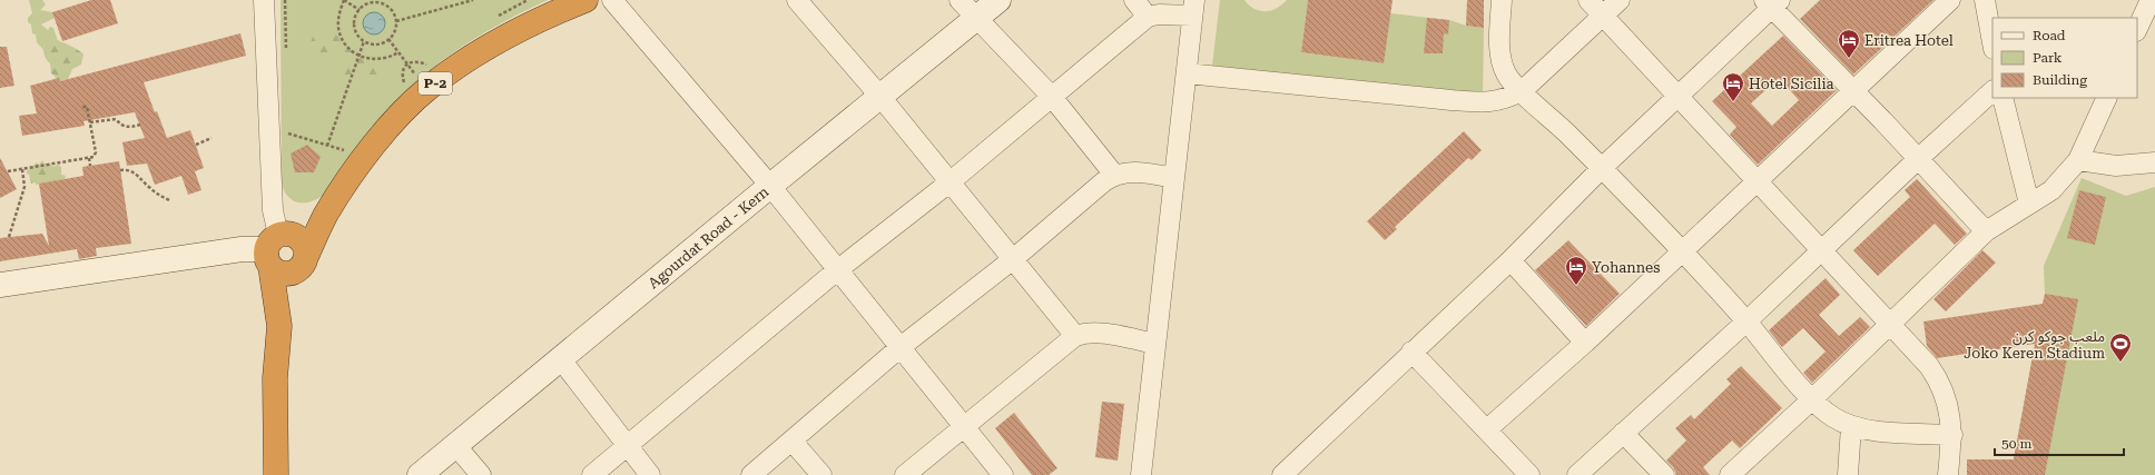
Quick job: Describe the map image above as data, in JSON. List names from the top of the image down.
{
  "streets": {
    "highway": ["P-2"],
    "street": ["Agourdat Road - Kern"]
  },
  "places": {
    "hotel": ["Eritrea Hotel", "Hotel Sicilia", "Yohannes"],
    "sports": ["ملعب جوكو كرن Joko Keren Stadium"]
  },
  "legend": ["Road", "Park", "Building"],
  "scale_bar": "50 m"
}
